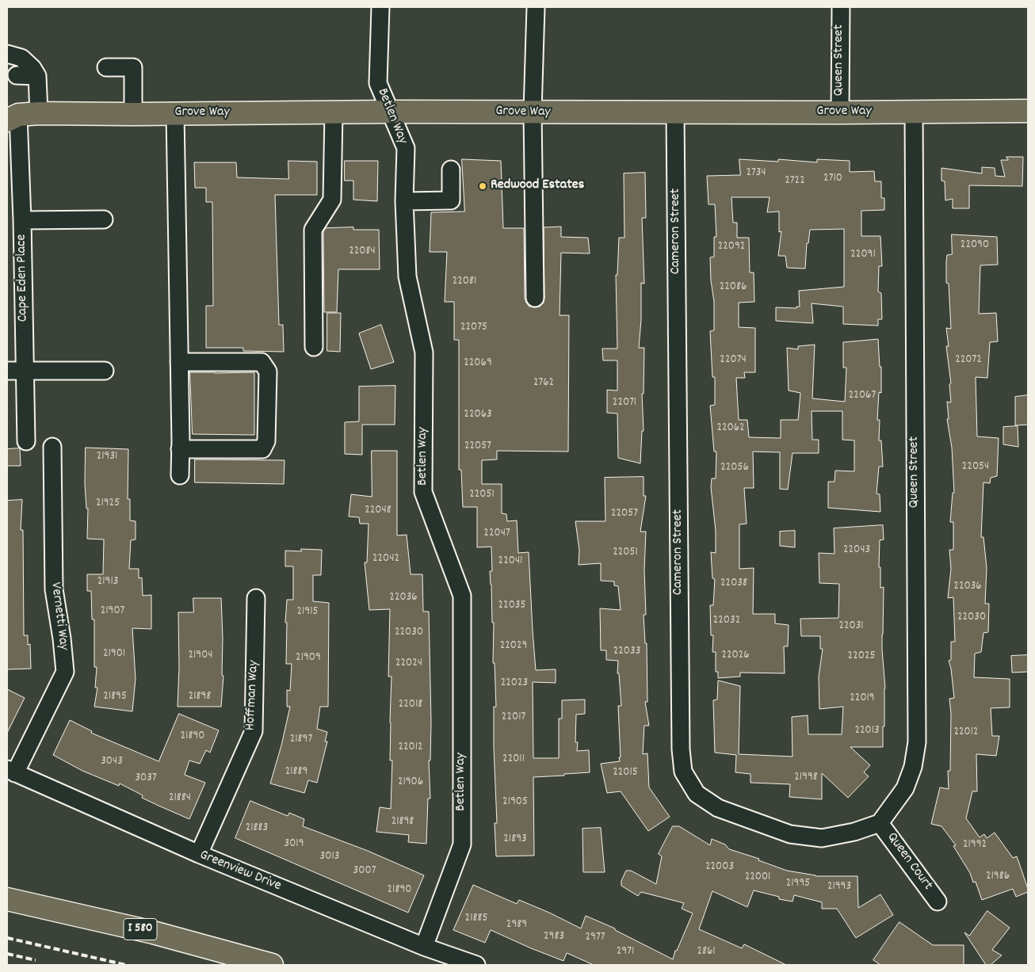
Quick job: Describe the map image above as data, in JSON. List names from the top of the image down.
{
  "streets": {
    "main road": ["Grove Way", "I 580"],
    "street": [
      "Queen Street",
      "Betlen Way",
      "Cameron Street",
      "Cape Eden Place",
      "Vernetti Way",
      "Hoffman Way",
      "Queen Court",
      "Greenview Drive"
    ]
  },
  "crossings": [
    ["Queen Street", "Grove Way"],
    ["Queen Street", "Cameron Street"],
    ["Queen Street", "Queen Court"],
    ["Grove Way", "Betlen Way"],
    ["Grove Way", "Cameron Street"],
    ["Grove Way", "Cape Eden Place"],
    ["Betlen Way", "Greenview Drive"],
    ["Cameron Street", "Queen Court"],
    ["Vernetti Way", "Greenview Drive"],
    ["Hoffman Way", "Greenview Drive"]
  ],
  "places": ["Redwood Estates"],
  "house_numbers": [
    "2734",
    "2710",
    "2722",
    "22090",
    "22092",
    "22084",
    "22091",
    "22081",
    "22086",
    "22075",
    "22074",
    "22072",
    "22069",
    "2762",
    "22067",
    "22071",
    "22063",
    "22062",
    "22057",
    "21931",
    "22054",
    "22056",
    "22051",
    "21925",
    "22048",
    "22057",
    "22047",
    "22043",
    "22051",
    "22042",
    "22041",
    "21913",
    "22038",
    "22036",
    "22036",
    "22035",
    "21907",
    "21915",
    "22030",
    "22032",
    "22031",
    "22030",
    "22029",
    "22033",
    "21901",
    "21904",
    "22026",
    "22025",
    "21909",
    "22024",
    "22023",
    "21895",
    "21898",
    "22019",
    "22018",
    "22017",
    "22013",
    "22012",
    "21890",
    "21897",
    "22012",
    "22011",
    "3043",
    "21889",
    "22015",
    "21998",
    "3037",
    "21906",
    "21884",
    "21905",
    "21898",
    "21883",
    "21893",
    "3019",
    "21992",
    "3013",
    "22003",
    "3007",
    "21986",
    "22001",
    "21995",
    "21993",
    "21890",
    "21885",
    "2989",
    "2983",
    "2977",
    "2971",
    "2861"
  ]
}
